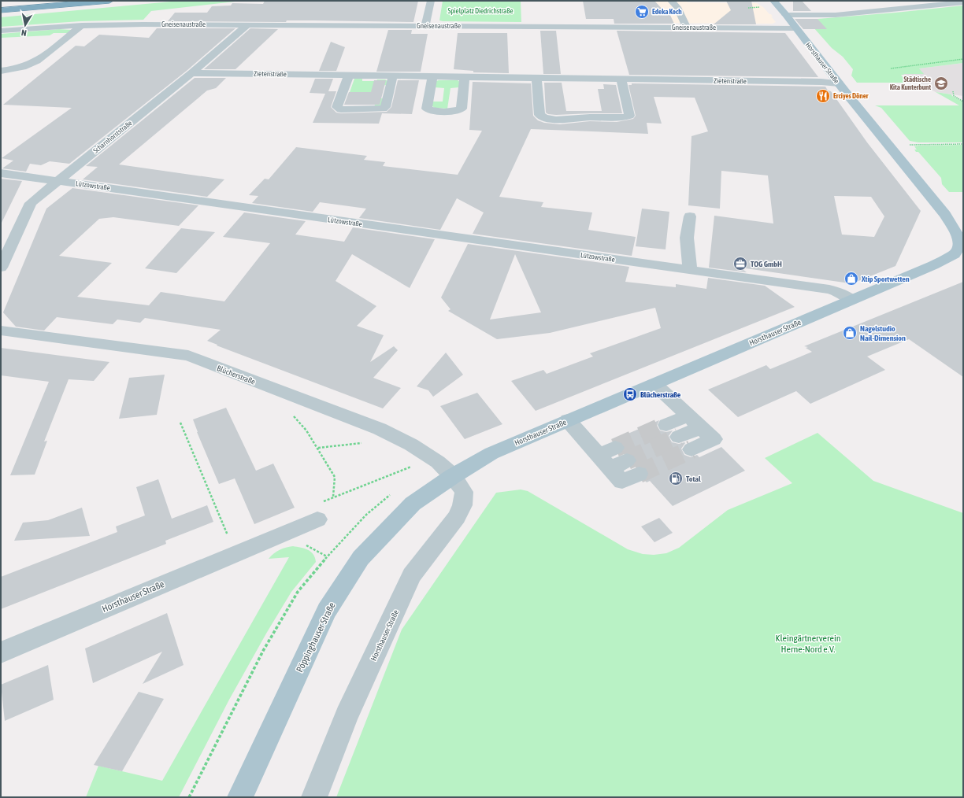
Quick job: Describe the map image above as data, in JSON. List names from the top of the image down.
{
  "streets": {
    "main road": ["Horsthauser Straße", "Pöppinghauser Straße"],
    "street": [
      "Gneisenaustraße",
      "Zietenstraße",
      "Scharnhorststraße",
      "Lützowstraße",
      "Blücherstraße"
    ]
  },
  "crossings": [
    ["Gneisenaustraße", "Horsthauser Straße"],
    ["Gneisenaustraße", "Scharnhorststraße"],
    ["Horsthauser Straße", "Zietenstraße"],
    ["Horsthauser Straße", "Lützowstraße"],
    ["Horsthauser Straße", "Blücherstraße"],
    ["Horsthauser Straße", "Pöppinghauser Straße"],
    ["Zietenstraße", "Scharnhorststraße"],
    ["Scharnhorststraße", "Lützowstraße"],
    ["Blücherstraße", "Pöppinghauser Straße"]
  ],
  "parks": ["Spielplatz Diedrichstraße", "Kleingärtnerverein Herne-Nord e.V."],
  "places": {
    "supermarket": ["Edeka Koch"],
    "school or university": ["Städtische Kita Kunterbunt"],
    "restaurant": ["Erciyes Döner"],
    "office": ["TOG GmbH"],
    "shop": ["Xtip Sportwetten", "Nagelstudio Nail-Dimension"],
    "bus stop": ["Blücherstraße"],
    "fuel station": ["Total"]
  },
  "north": "bottom"
}
